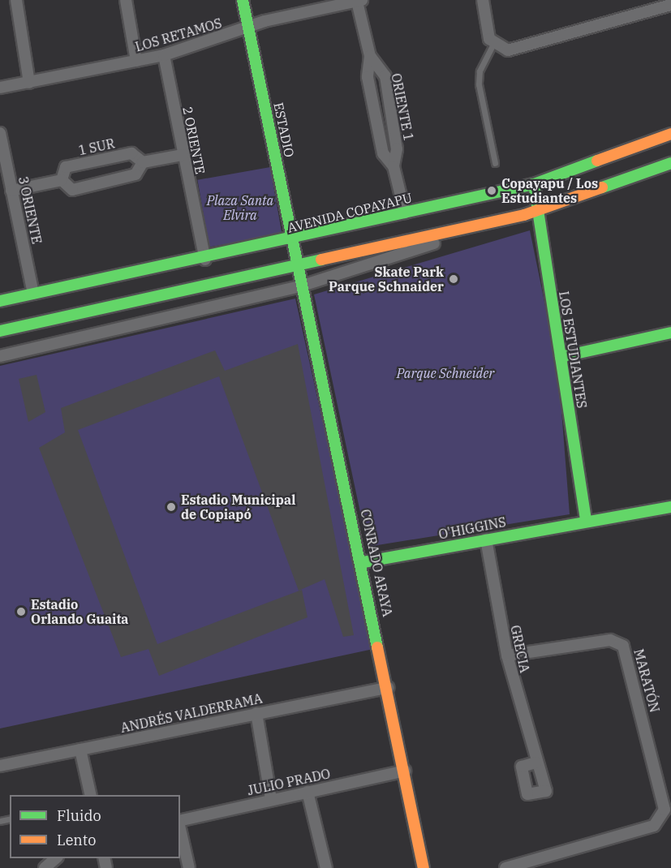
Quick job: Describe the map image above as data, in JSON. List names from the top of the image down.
{
  "streets": {
    "main road": [
      "ESTADIO",
      "AVENIDA COPAYAPU",
      "LOS ESTUDIANTES",
      "O'HIGGINS",
      "CONRADO ARAYA"
    ],
    "street": [
      "LOS RETAMOS",
      "ORIENTE 1",
      "2 ORIENTE",
      "1 SUR",
      "3 ORIENTE",
      "GRECIA",
      "MARATÓN",
      "ANDRÉS VALDERRAMA",
      "JULIO PRADO"
    ]
  },
  "crossings": [
    ["LOS RETAMOS", "ORIENTE 1"],
    ["LOS RETAMOS", "ESTADIO"],
    ["LOS RETAMOS", "2 ORIENTE"],
    ["ORIENTE 1", "AVENIDA COPAYAPU"],
    ["ESTADIO", "AVENIDA COPAYAPU"],
    ["ESTADIO", "CONRADO ARAYA"],
    ["2 ORIENTE", "1 SUR"],
    ["2 ORIENTE", "AVENIDA COPAYAPU"],
    ["3 ORIENTE", "AVENIDA COPAYAPU"],
    ["AVENIDA COPAYAPU", "LOS ESTUDIANTES"],
    ["LOS ESTUDIANTES", "O'HIGGINS"],
    ["O'HIGGINS", "CONRADO ARAYA"],
    ["O'HIGGINS", "GRECIA"],
    ["CONRADO ARAYA", "ANDRÉS VALDERRAMA"],
    ["CONRADO ARAYA", "JULIO PRADO"],
    ["GRECIA", "MARATÓN"]
  ],
  "parks": ["Plaza Santa Elvira", "Parque Schneider"],
  "places": [
    "Copayapu / Los Estudiantes",
    "Skate Park Parque Schnaider",
    "Estadio Municipal de Copiapó",
    "Estadio Orlando Guaita"
  ],
  "legend": ["Fluido", "Lento"]
}
